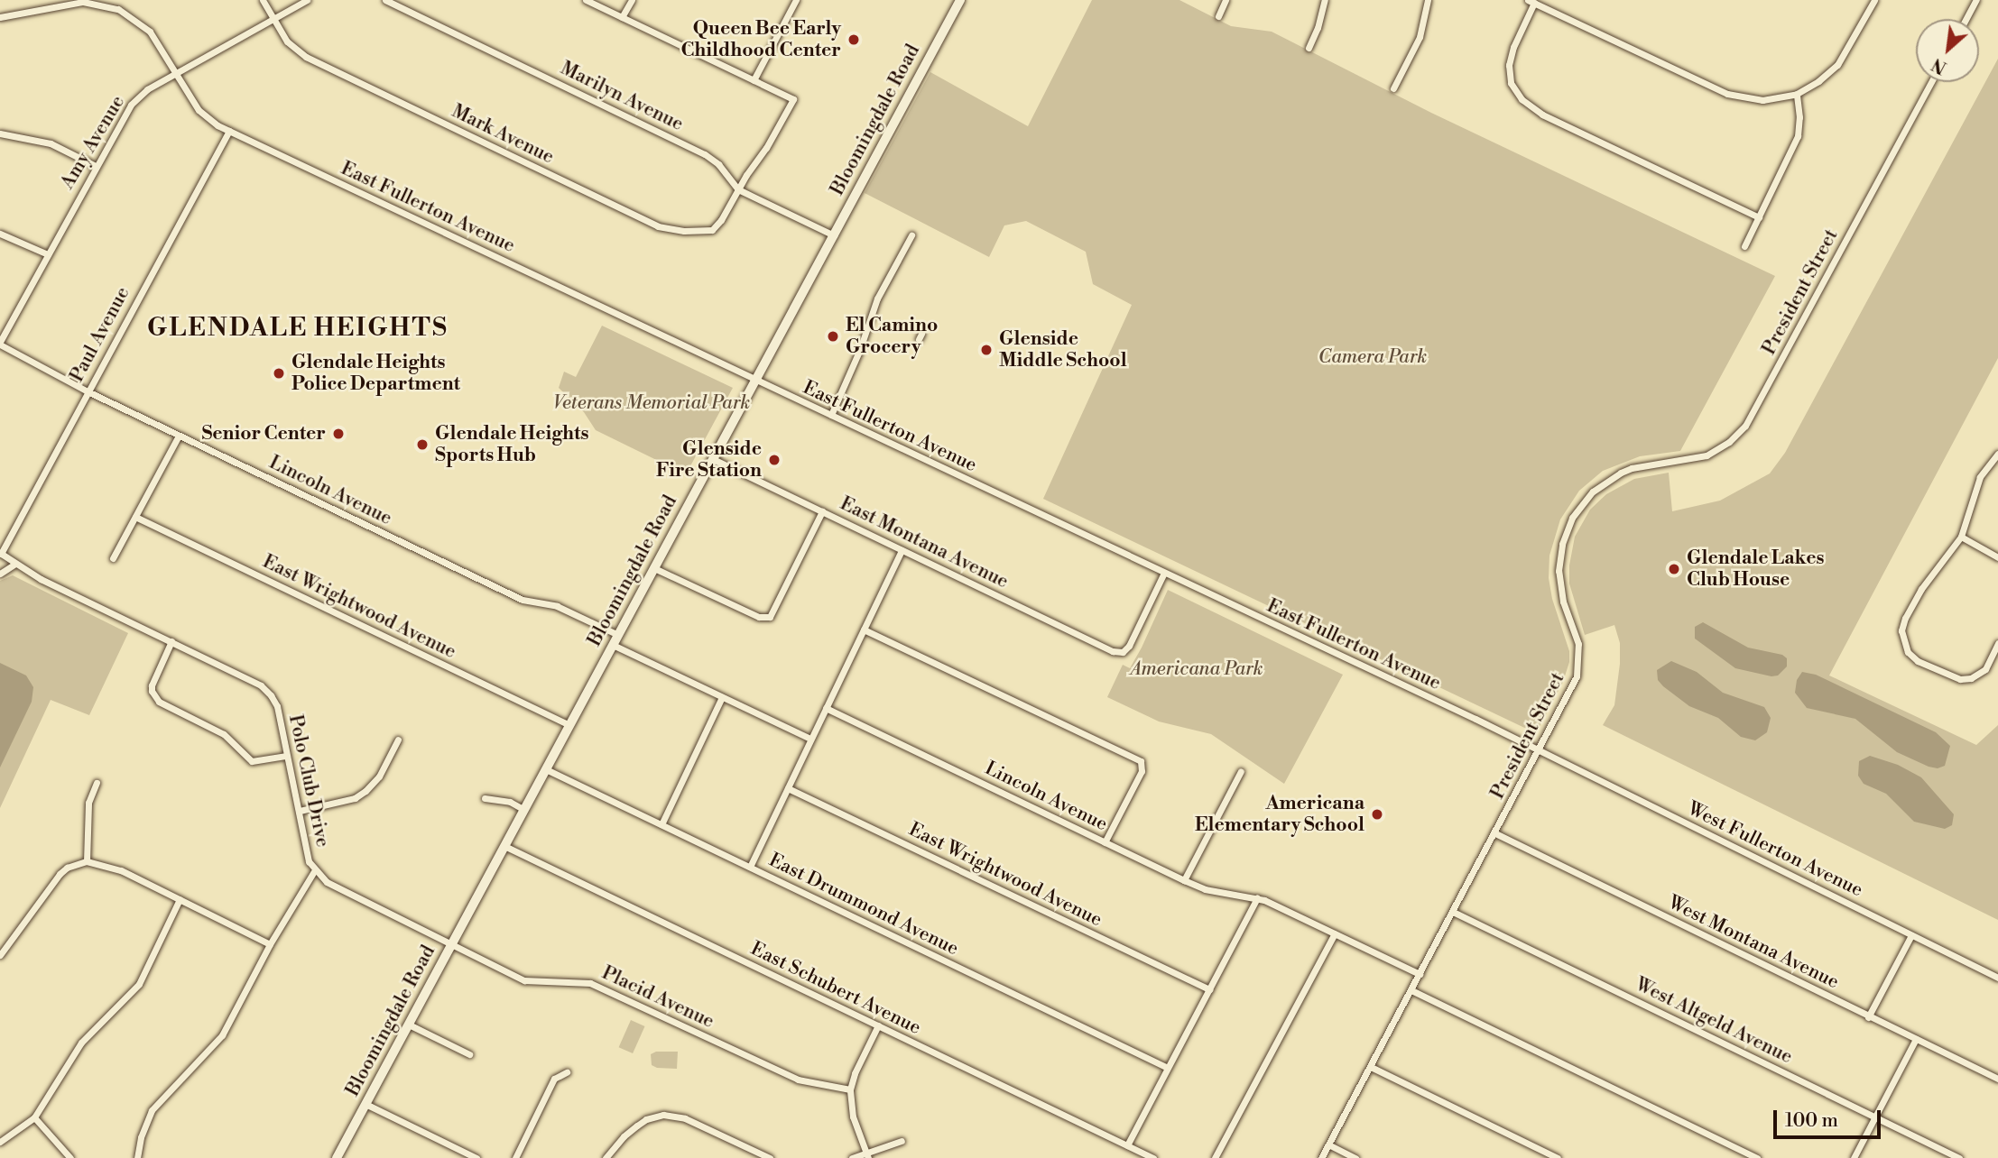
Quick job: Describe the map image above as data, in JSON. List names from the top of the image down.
{
  "streets": {
    "main road": ["Bloomingdale Road"],
    "street": [
      "Marilyn Avenue",
      "Mark Avenue",
      "Amy Avenue",
      "East Fullerton Avenue",
      "President Street",
      "Paul Avenue",
      "Lincoln Avenue",
      "East Montana Avenue",
      "East Wrightwood Avenue",
      "Polo Club Drive",
      "West Fullerton Avenue",
      "East Drummond Avenue",
      "West Montana Avenue",
      "East Schubert Avenue",
      "Placid Avenue",
      "West Altgeld Avenue"
    ]
  },
  "crossings": [
    ["Marilyn Avenue", "Bloomingdale Road"],
    ["Marilyn Avenue", "Mark Avenue"],
    ["Bloomingdale Road", "East Fullerton Avenue"],
    ["Bloomingdale Road", "Lincoln Avenue"],
    ["Bloomingdale Road", "East Montana Avenue"],
    ["Bloomingdale Road", "East Wrightwood Avenue"],
    ["Bloomingdale Road", "Polo Club Drive"],
    ["Bloomingdale Road", "East Drummond Avenue"],
    ["Bloomingdale Road", "East Schubert Avenue"],
    ["Bloomingdale Road", "Placid Avenue"],
    ["Mark Avenue", "Amy Avenue"],
    ["Amy Avenue", "East Fullerton Avenue"],
    ["Amy Avenue", "Lincoln Avenue"],
    ["East Fullerton Avenue", "President Street"],
    ["East Fullerton Avenue", "Paul Avenue"],
    ["East Fullerton Avenue", "East Montana Avenue"],
    ["East Fullerton Avenue", "West Fullerton Avenue"],
    ["President Street", "Lincoln Avenue"],
    ["President Street", "West Fullerton Avenue"],
    ["President Street", "West Montana Avenue"],
    ["President Street", "West Altgeld Avenue"],
    ["Paul Avenue", "Lincoln Avenue"],
    ["Paul Avenue", "Polo Club Drive"],
    ["Polo Club Drive", "Placid Avenue"]
  ],
  "districts": ["GLENDALE HEIGHTS"],
  "parks": ["Camera Park", "Veterans Memorial Park", "Americana Park"],
  "places": [
    "Queen Bee Early Childhood Center",
    "El Camino Grocery",
    "Glenside Middle School",
    "Glendale Heights Police Department",
    "Senior Center",
    "Glendale Heights Sports Hub",
    "Glenside Fire Station",
    "Glendale Lakes Club House",
    "Americana Elementary School"
  ],
  "scale_bar": "100 m",
  "north": "bottom left"
}
